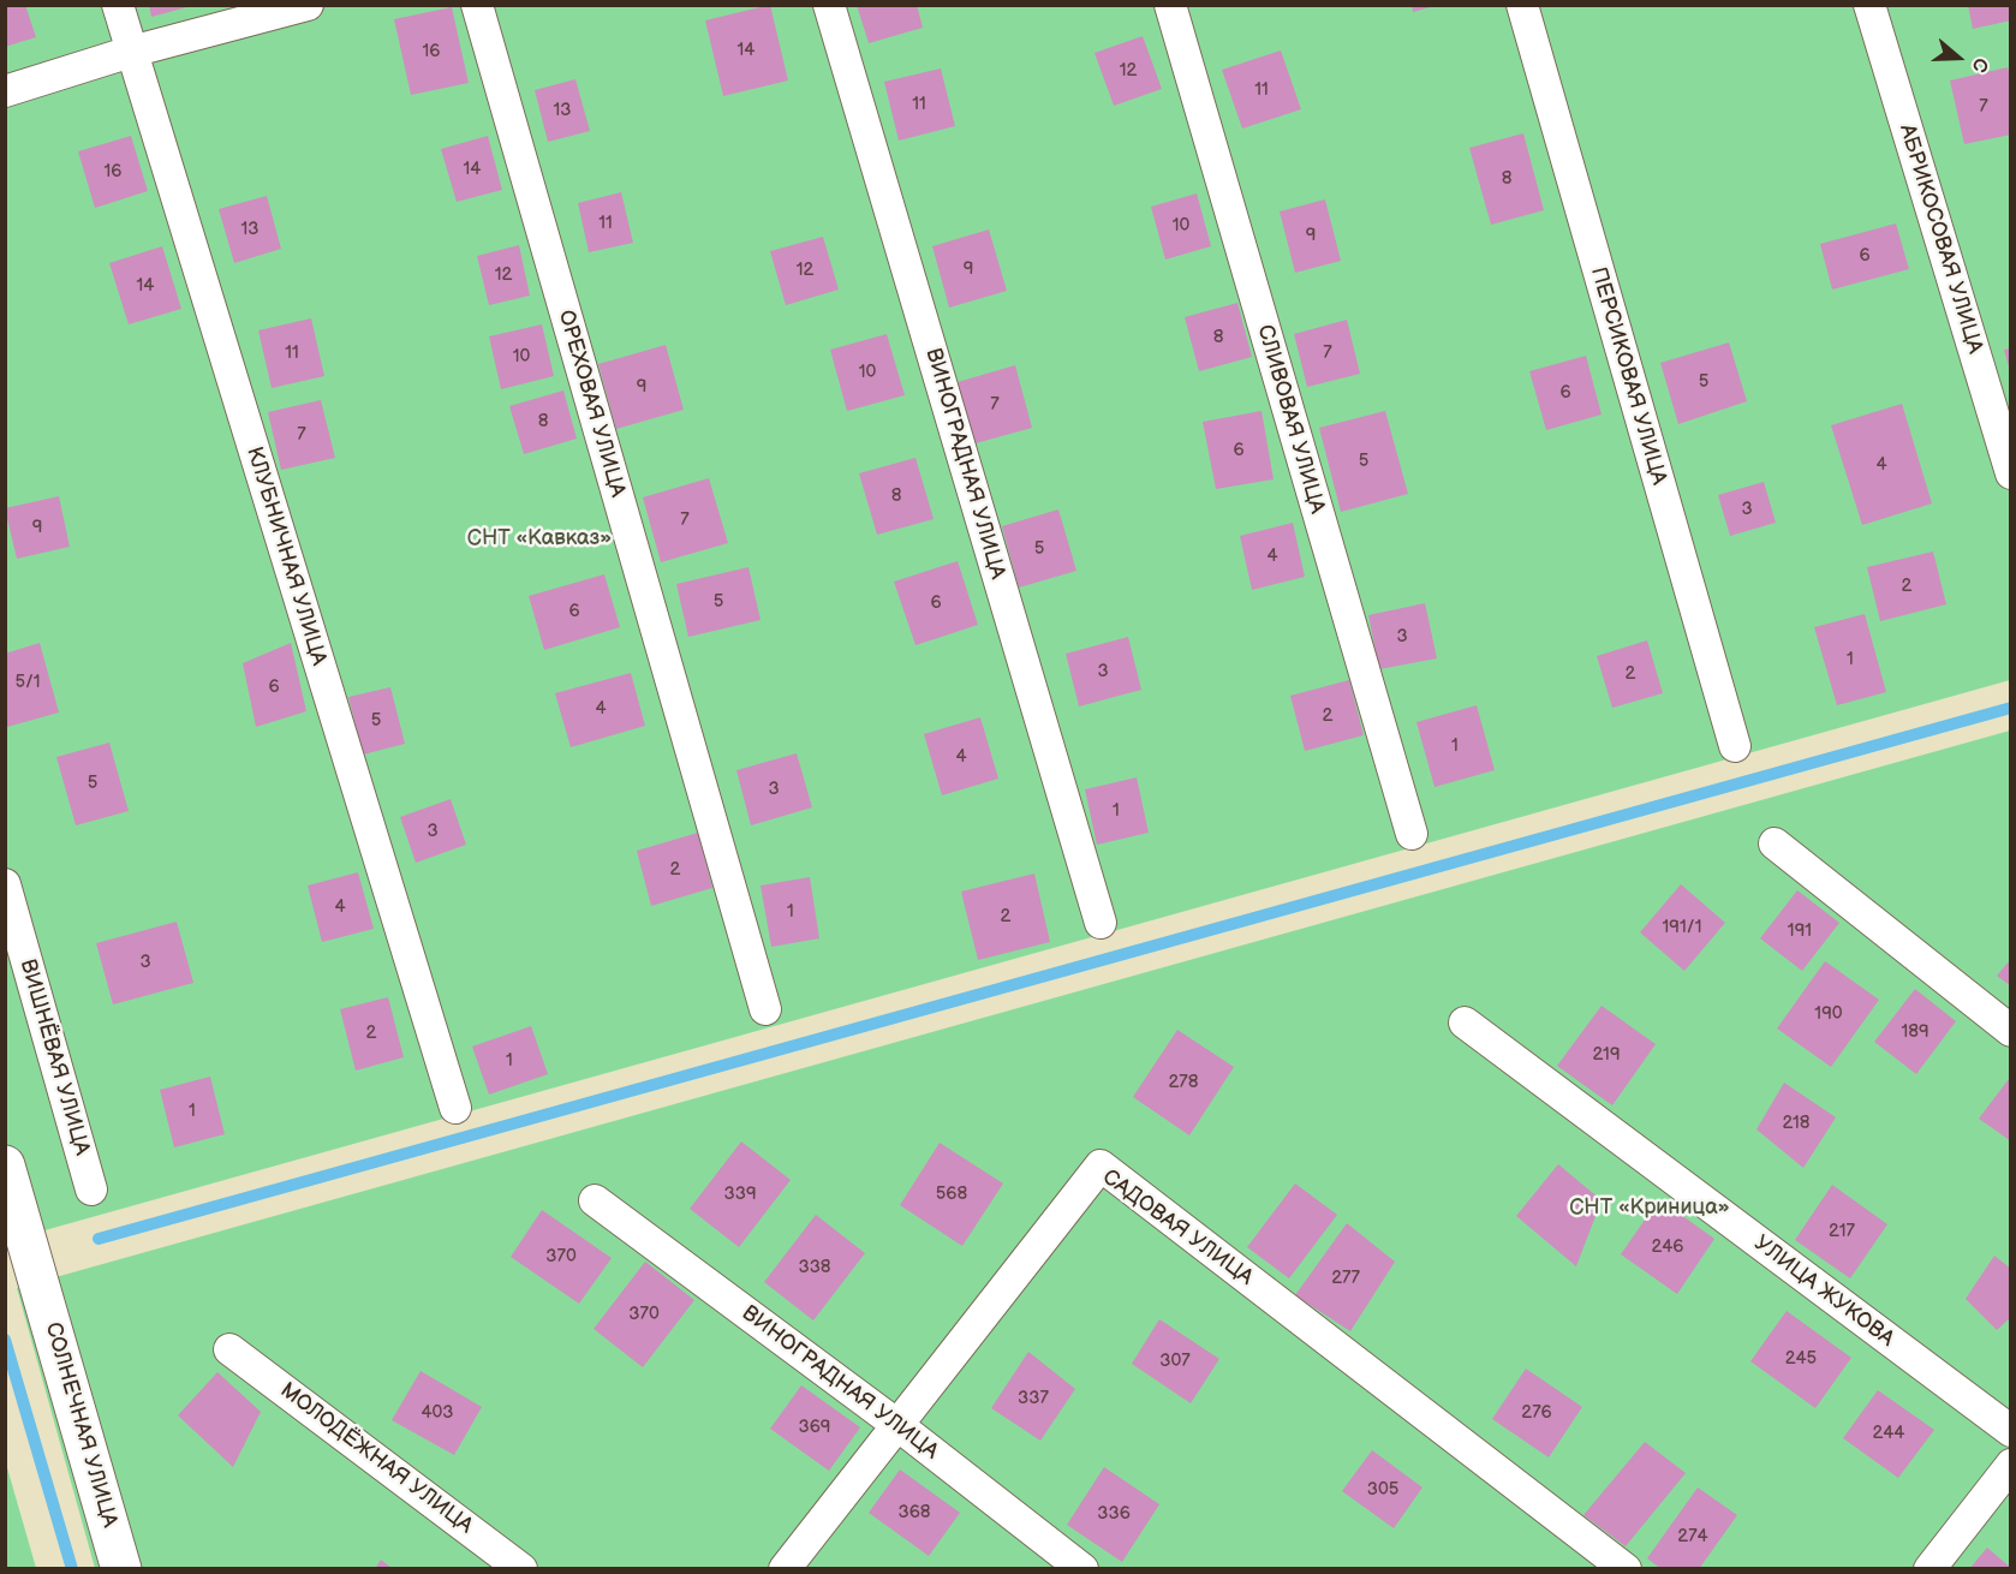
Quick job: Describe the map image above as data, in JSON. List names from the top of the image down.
{
  "streets": {
    "street": [
      "АБРИКОСОВАЯ УЛИЦА",
      "ПЕРСИКОВАЯ УЛИЦА",
      "ОРЕХОВАЯ УЛИЦА",
      "СЛИВОВАЯ УЛИЦА",
      "ВИНОГРАДНАЯ УЛИЦА",
      "КЛУБНИЧНАЯ УЛИЦА",
      "ВИШНЁВАЯ УЛИЦА",
      "САДОВАЯ УЛИЦА",
      "УЛИЦА ЖУКОВА",
      "СОЛНЕЧНАЯ УЛИЦА",
      "МОЛОДЁЖНАЯ УЛИЦА"
    ]
  },
  "crossings": [
    ["ВИНОГРАДНАЯ УЛИЦА", "САДОВАЯ УЛИЦА"]
  ],
  "parks": ["СНТ «Кавказ»", "СНТ «Криница»"],
  "house_numbers": [
    "14",
    "16",
    "12",
    "11",
    "11",
    "7",
    "13",
    "14",
    "16",
    "8",
    "11",
    "10",
    "13",
    "9",
    "6",
    "9",
    "12",
    "12",
    "14",
    "8",
    "11",
    "7",
    "10",
    "10",
    "5",
    "9",
    "6",
    "7",
    "8",
    "7",
    "6",
    "5",
    "4",
    "8",
    "3",
    "7",
    "9",
    "5",
    "4",
    "2",
    "5",
    "6",
    "6",
    "3",
    "1",
    "3",
    "2",
    "5/1",
    "6",
    "4",
    "2",
    "5",
    "1",
    "4",
    "5",
    "3",
    "1",
    "3",
    "2",
    "4",
    "1",
    "2",
    "191/1",
    "191",
    "3",
    "190",
    "189",
    "2",
    "219",
    "1",
    "278",
    "1",
    "218",
    "339",
    "568",
    "217",
    "246",
    "370",
    "338",
    "277",
    "370",
    "245",
    "307",
    "337",
    "403",
    "276",
    "369",
    "244",
    "305",
    "368",
    "336",
    "274"
  ],
  "north": "right"
}
